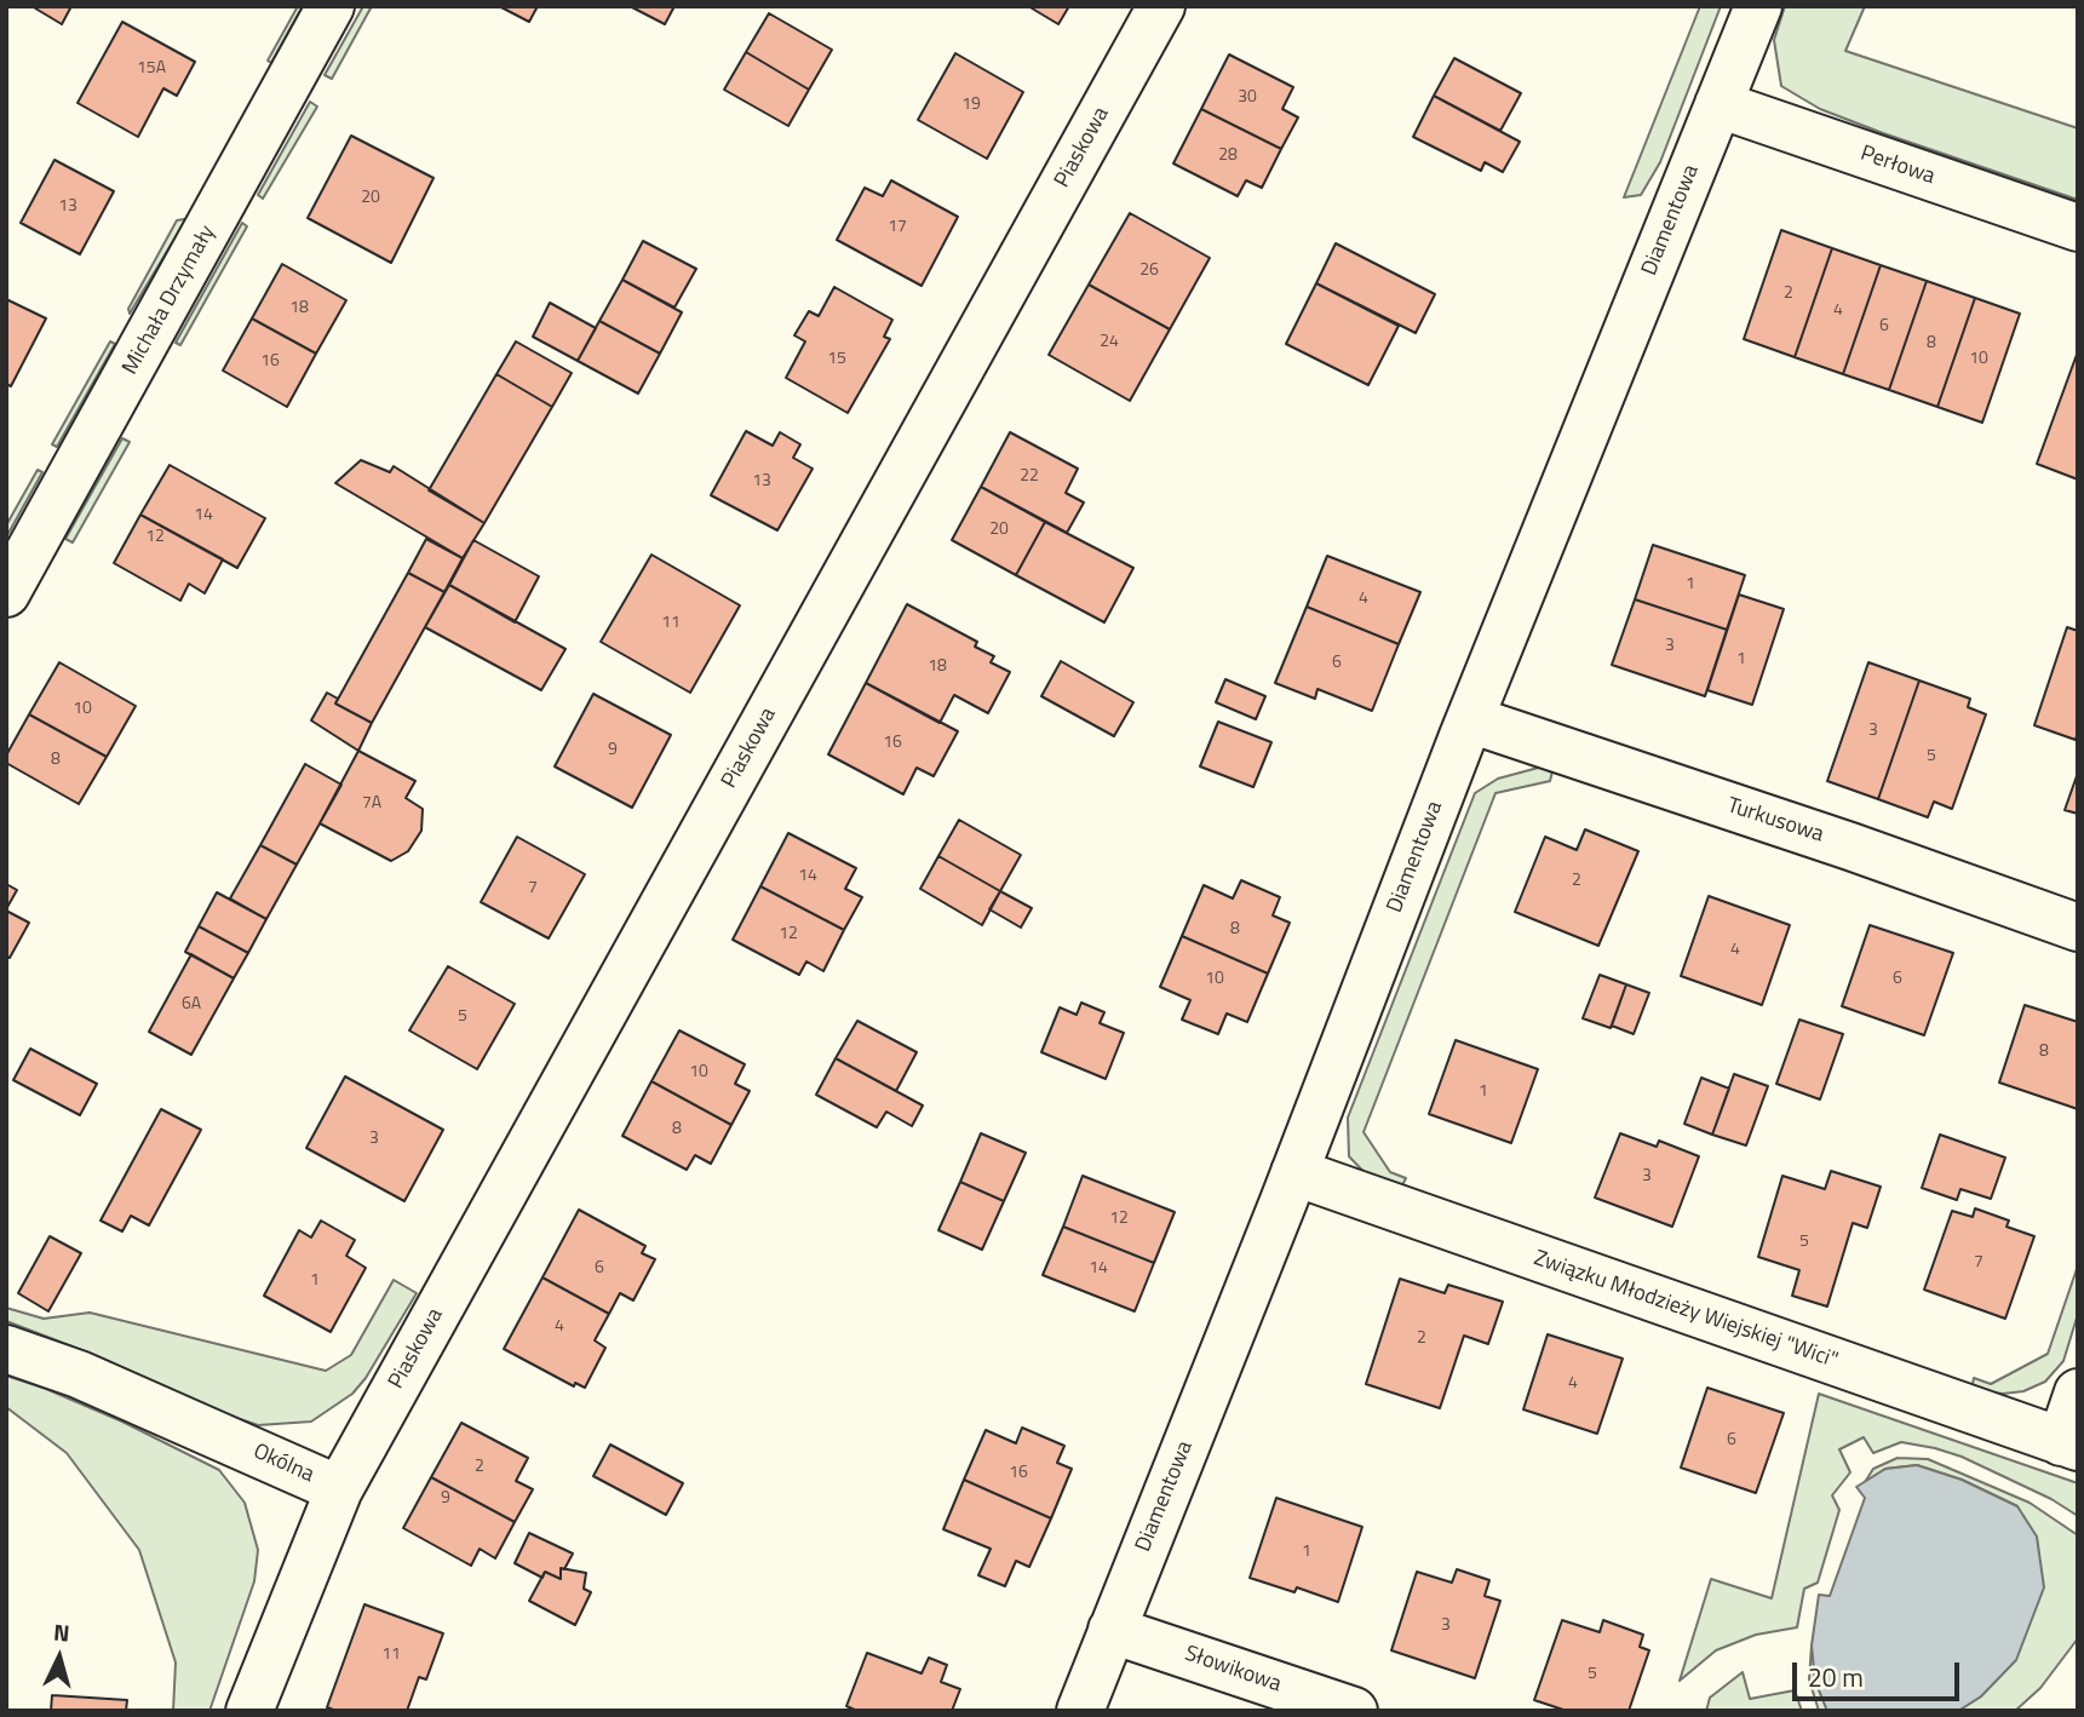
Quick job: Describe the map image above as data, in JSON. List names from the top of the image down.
{
  "streets": {
    "street": [
      "Piaskowa",
      "Perłowa",
      "Diamentowa",
      "Michała Drzymały",
      "Turkusowa",
      "Związku Młodzieży Wiejskiej \"Wici\"",
      "Okólna",
      "Słowikowa"
    ]
  },
  "crossings": [
    ["Piaskowa", "Okólna"],
    ["Perłowa", "Diamentowa"],
    ["Diamentowa", "Turkusowa"],
    ["Diamentowa", "Związku Młodzieży Wiejskiej \"Wici\""],
    ["Diamentowa", "Słowikowa"]
  ],
  "house_numbers": [
    "15A",
    "30",
    "19",
    "28",
    "20",
    "13",
    "17",
    "26",
    "2",
    "18",
    "4",
    "6",
    "24",
    "8",
    "15",
    "10",
    "16",
    "22",
    "13",
    "14",
    "20",
    "12",
    "1",
    "4",
    "11",
    "3",
    "1",
    "6",
    "18",
    "10",
    "3",
    "16",
    "9",
    "5",
    "8",
    "7A",
    "14",
    "2",
    "7",
    "8",
    "12",
    "4",
    "10",
    "6",
    "6A",
    "5",
    "8",
    "10",
    "1",
    "8",
    "3",
    "3",
    "12",
    "5",
    "7",
    "6",
    "14",
    "1",
    "4",
    "2",
    "4",
    "6",
    "2",
    "16",
    "9",
    "1",
    "3",
    "11",
    "5"
  ],
  "scale_bar": "20 m",
  "north": "top"
}
